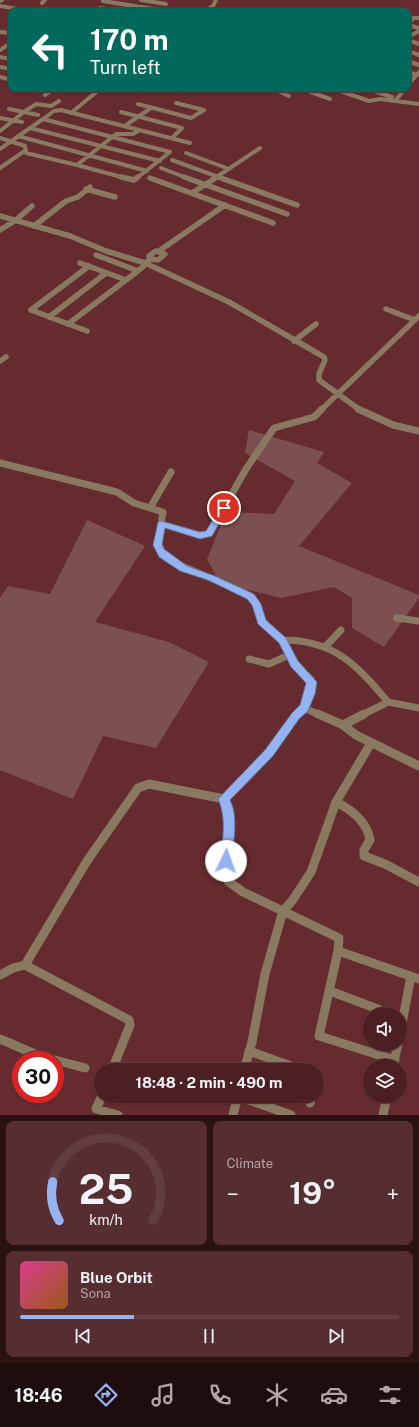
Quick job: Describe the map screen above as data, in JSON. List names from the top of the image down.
{
  "page": {
    "turn": ["170 m", "Turn left"],
    "limit": "30",
    "trip": "18:48 · 2 min · 490 m",
    "tile": "Climate",
    "heat": ["−", "19°", "+"],
    "song": ["Blue Orbit", "Sona"],
    "tabs": "18:46",
    "gauge": ["25", "km/h"]
  }
}
